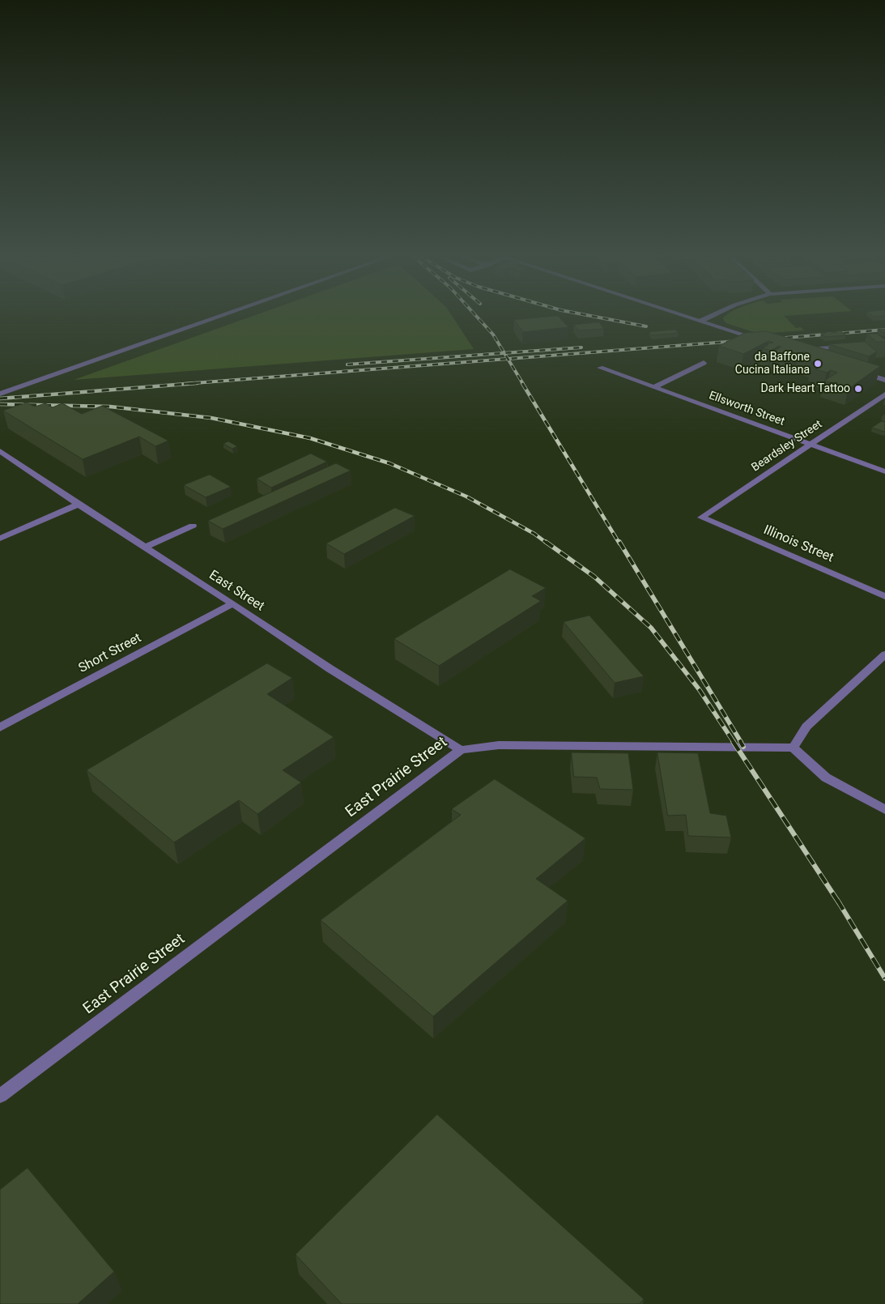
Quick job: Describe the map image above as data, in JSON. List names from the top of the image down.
{
  "streets": {
    "street": [
      "Ellsworth Street",
      "Beardsley Street",
      "Illinois Street",
      "East Street",
      "Short Street",
      "East Prairie Street"
    ]
  },
  "crossings": [
    ["Ellsworth Street", "Beardsley Street"],
    ["Beardsley Street", "Illinois Street"],
    ["East Street", "Short Street"],
    ["East Street", "East Prairie Street"]
  ],
  "places": ["da Baffone Cucina Italiana", "Dark Heart Tattoo"]
}
